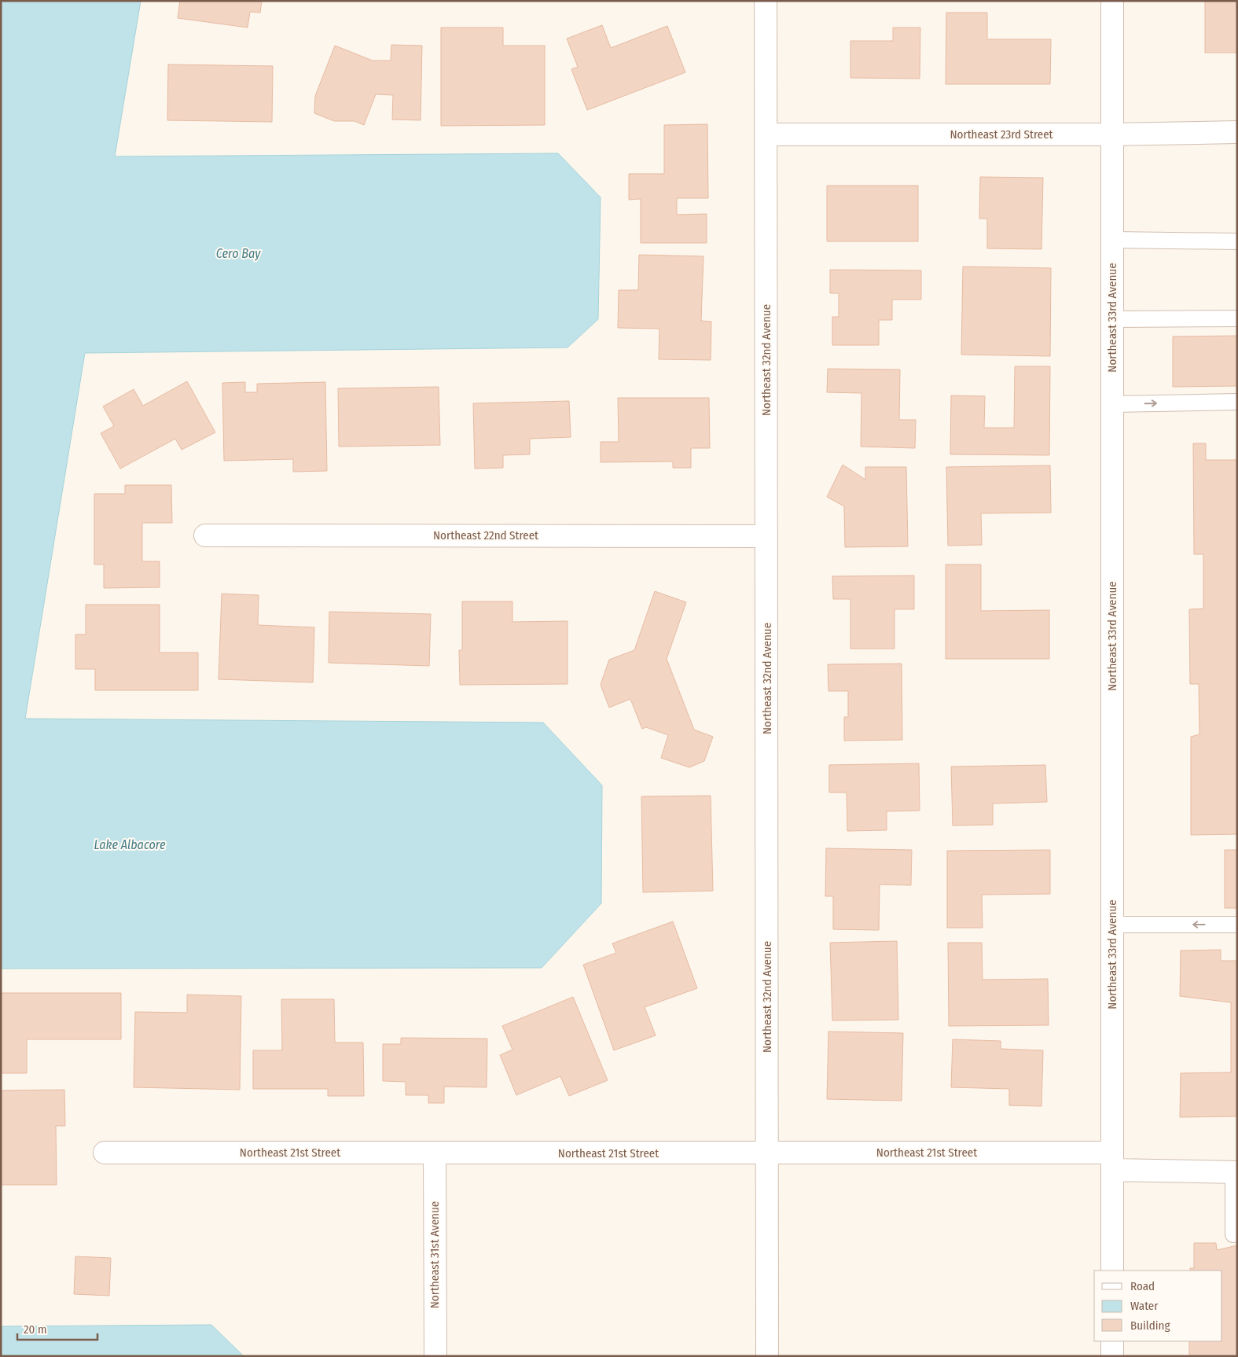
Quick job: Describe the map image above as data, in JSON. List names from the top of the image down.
{
  "streets": {
    "street": [
      "Northeast 23rd Street",
      "Northeast 33rd Avenue",
      "Northeast 32nd Avenue",
      "Northeast 22nd Street",
      "Northeast 21st Street",
      "Northeast 31st Avenue"
    ]
  },
  "crossings": [
    ["Northeast 23rd Street", "Northeast 33rd Avenue"],
    ["Northeast 23rd Street", "Northeast 32nd Avenue"],
    ["Northeast 33rd Avenue", "Northeast 21st Street"],
    ["Northeast 32nd Avenue", "Northeast 22nd Street"],
    ["Northeast 32nd Avenue", "Northeast 21st Street"],
    ["Northeast 21st Street", "Northeast 31st Avenue"]
  ],
  "water": ["Cero Bay", "Lake Albacore"],
  "legend": ["Road", "Water", "Building"],
  "scale_bar": "20 m"
}
